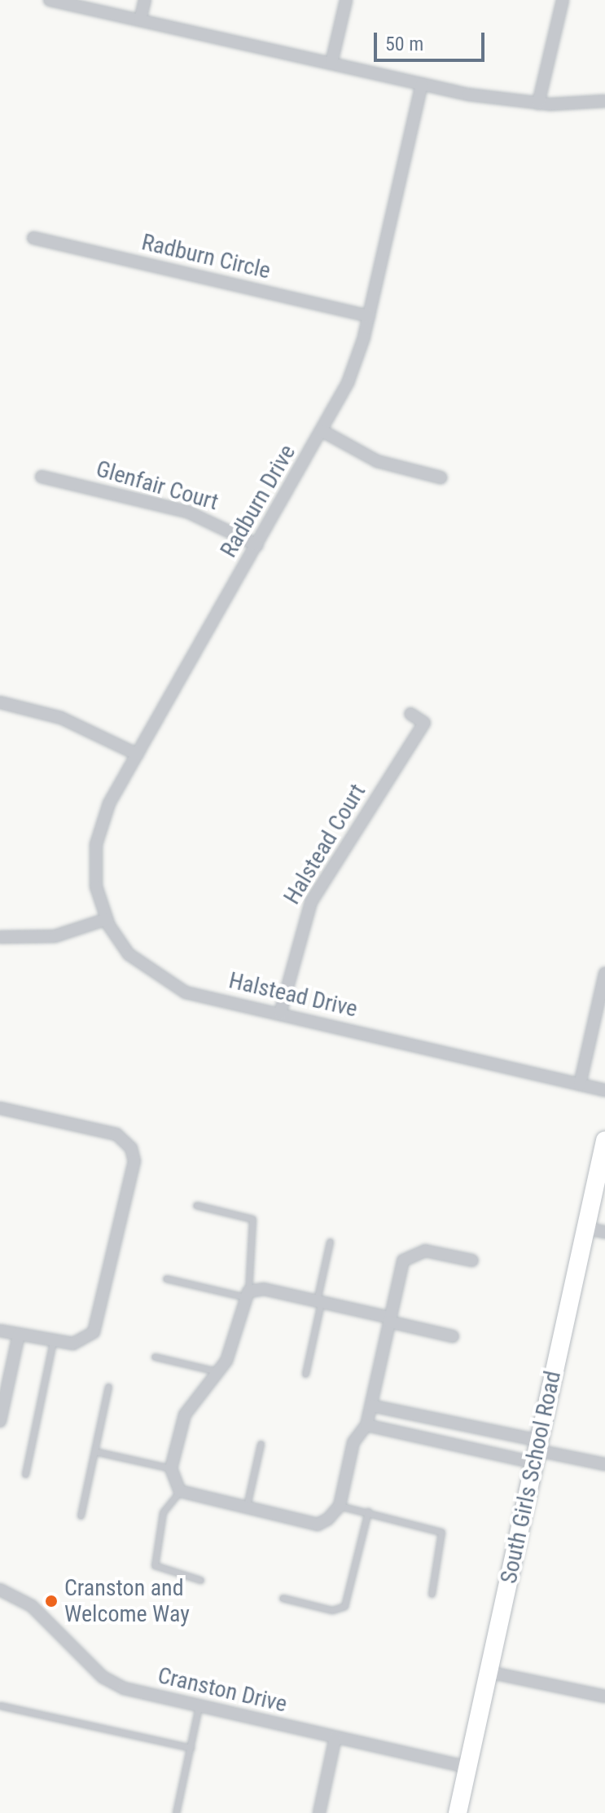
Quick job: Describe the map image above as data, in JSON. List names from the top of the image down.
{
  "streets": {
    "main road": ["South Girls School Road"],
    "street": [
      "Radburn Circle",
      "Glenfair Court",
      "Radburn Drive",
      "Halstead Court",
      "Halstead Drive",
      "Cranston Drive"
    ]
  },
  "crossings": [
    ["Radburn Circle", "Radburn Drive"],
    ["Glenfair Court", "Radburn Drive"],
    ["Radburn Drive", "Halstead Drive"],
    ["Halstead Court", "Halstead Drive"],
    ["South Girls School Road", "Cranston Drive"]
  ],
  "places": ["Cranston and Welcome Way"],
  "scale_bar": "50 m"
}
